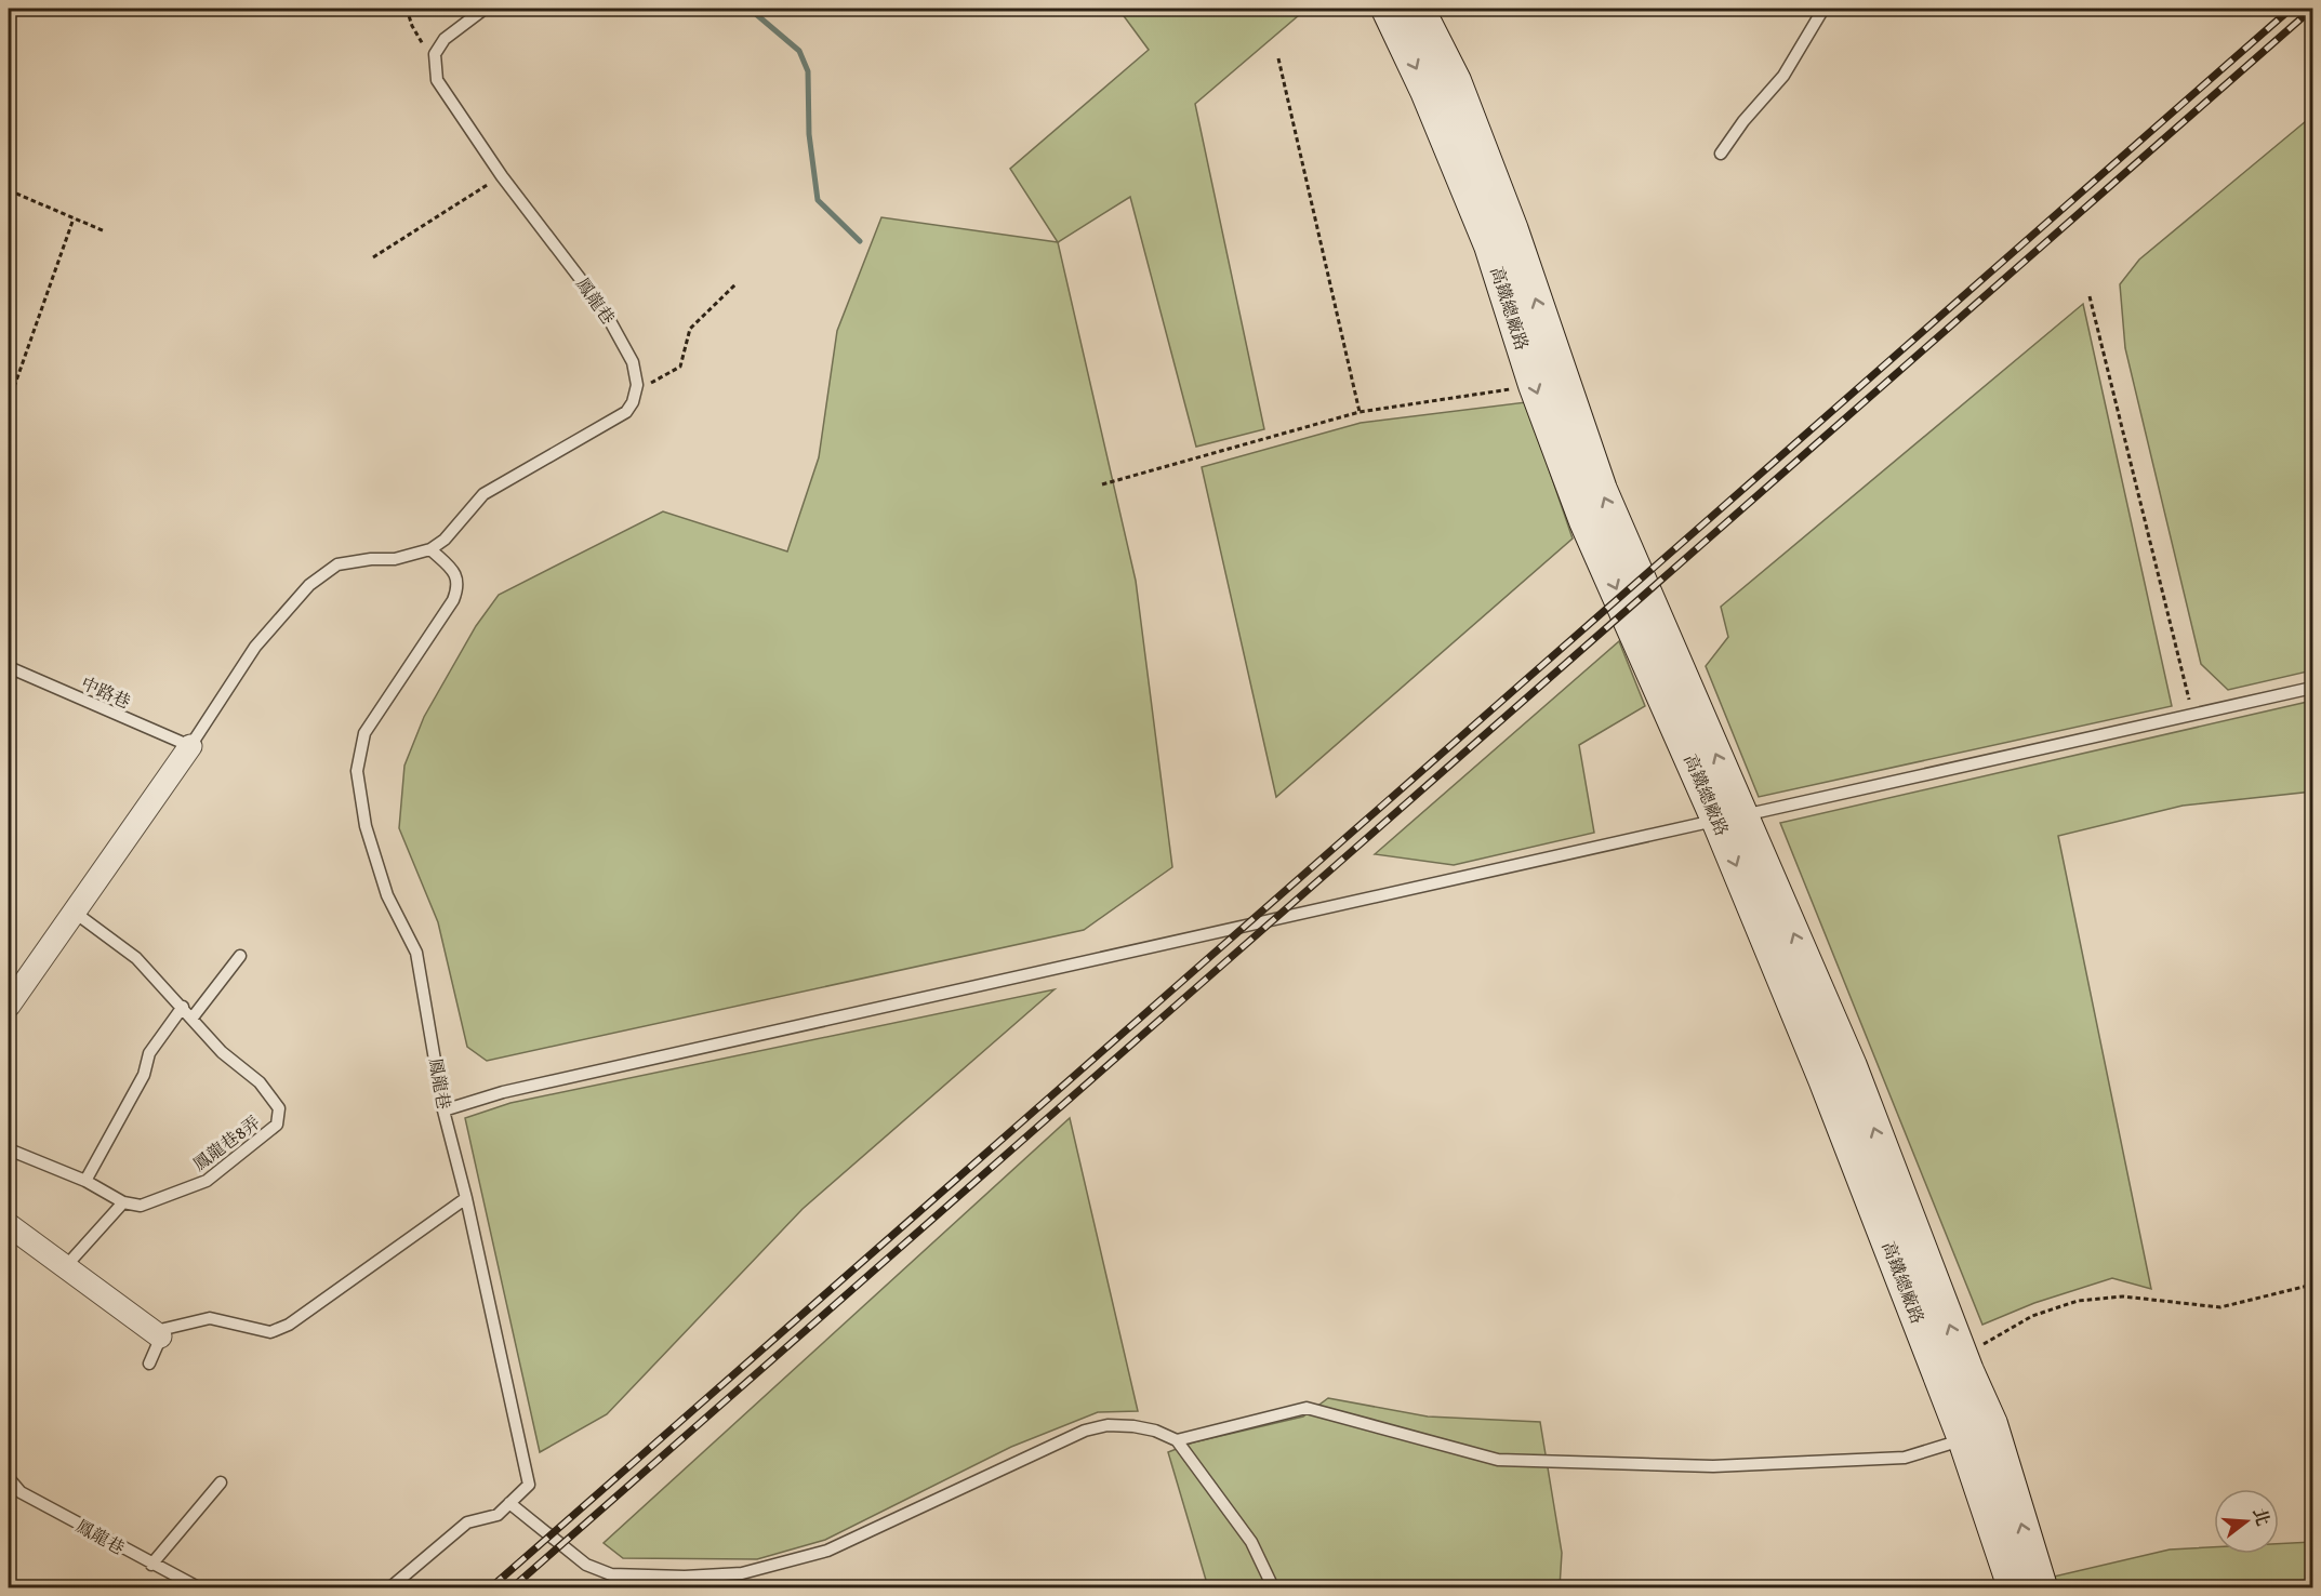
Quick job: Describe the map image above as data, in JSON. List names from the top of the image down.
{
  "streets": {
    "street": ["高鐵總廠路"],
    "lane": ["鳳龍巷", "中路巷", "鳳龍巷8弄"]
  },
  "north": "right"
}
